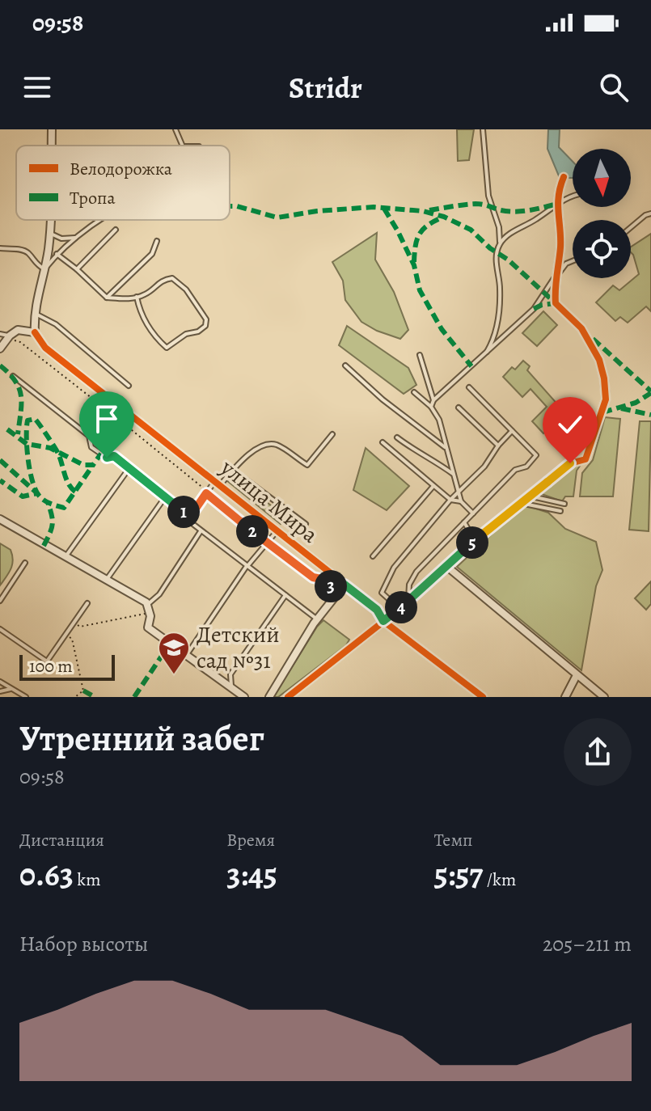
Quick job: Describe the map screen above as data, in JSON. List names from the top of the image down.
{
  "streets": {
    "street": ["улица Мира"]
  },
  "places": {
    "school or university": ["Детский сад №31"]
  },
  "legend": ["Велодорожка", "Тропа"],
  "scale_bar": "100 m",
  "north": "bottom",
  "page": {
    "status": "09:58",
    "header": "Stridr",
    "pins": [
      "1",
      "2",
      "5",
      "3",
      "4"
    ],
    "scale": "100 m",
    "heading": ["Утренний забег", "09:58"],
    "stats": [
      ["Дистанция", "0.63 km"],
      ["Время", "3:45"],
      ["Темп", "5:57 /km"]
    ],
    "chart": ["Набор высоты", "205–211 m"]
  }
}
